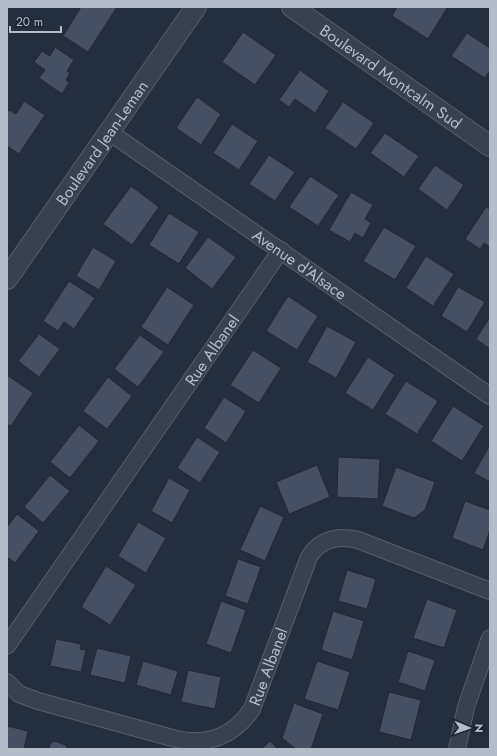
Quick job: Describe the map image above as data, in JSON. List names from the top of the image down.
{
  "streets": {
    "street": [
      "Boulevard Montcalm Sud",
      "Boulevard Jean-Leman",
      "Avenue d'Alsace",
      "Rue Albanel"
    ]
  },
  "crossings": [
    ["Boulevard Jean-Leman", "Avenue d'Alsace"],
    ["Avenue d'Alsace", "Rue Albanel"]
  ],
  "scale_bar": "20 m",
  "north": "right"
}
